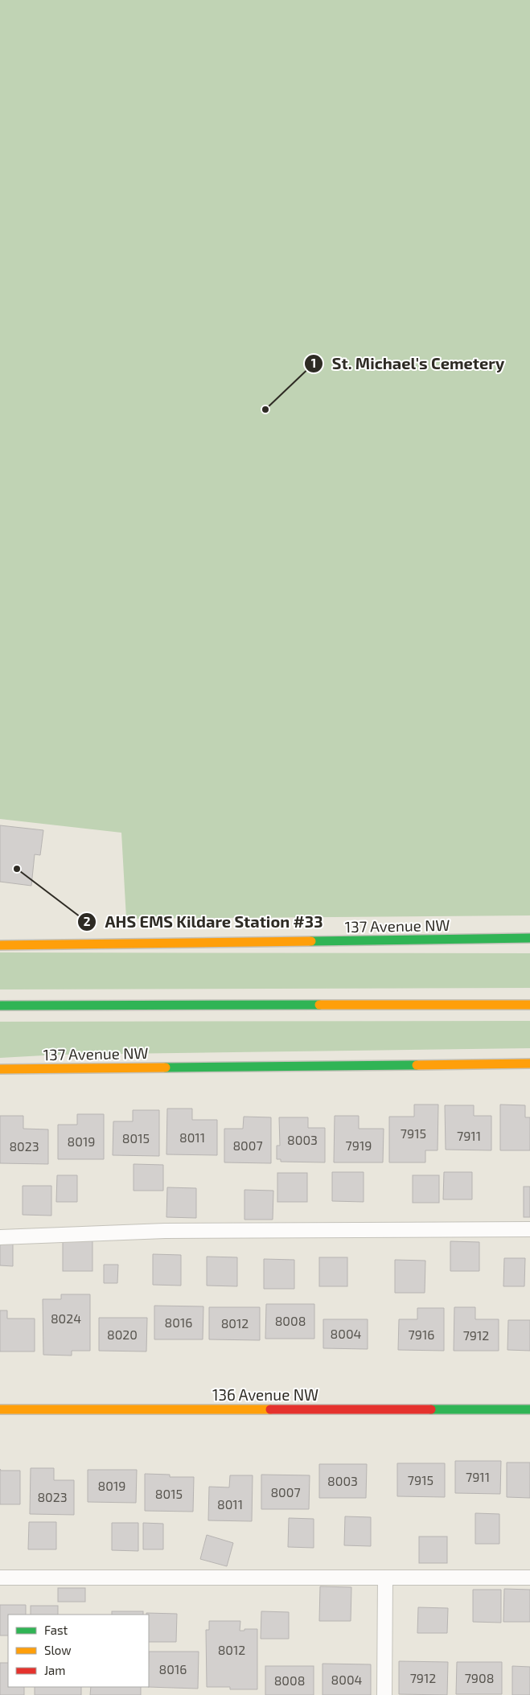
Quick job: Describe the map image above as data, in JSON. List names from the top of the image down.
{
  "streets": {
    "main road": ["137 Avenue NW", "136 Avenue NW"]
  },
  "places": ["St. Michael's Cemetery", "AHS EMS Kildare Station #33"],
  "house_numbers": [
    "7915",
    "7911",
    "8011",
    "8015",
    "8003",
    "8019",
    "8007",
    "7919",
    "8023",
    "8024",
    "8008",
    "8016",
    "8012",
    "8004",
    "8020",
    "7916",
    "7912",
    "7911",
    "7915",
    "8003",
    "8019",
    "8007",
    "8015",
    "8023",
    "8011",
    "8012",
    "8016",
    "7912",
    "7908",
    "8004",
    "8008"
  ],
  "legend": ["Fast", "Slow", "Jam"]
}
